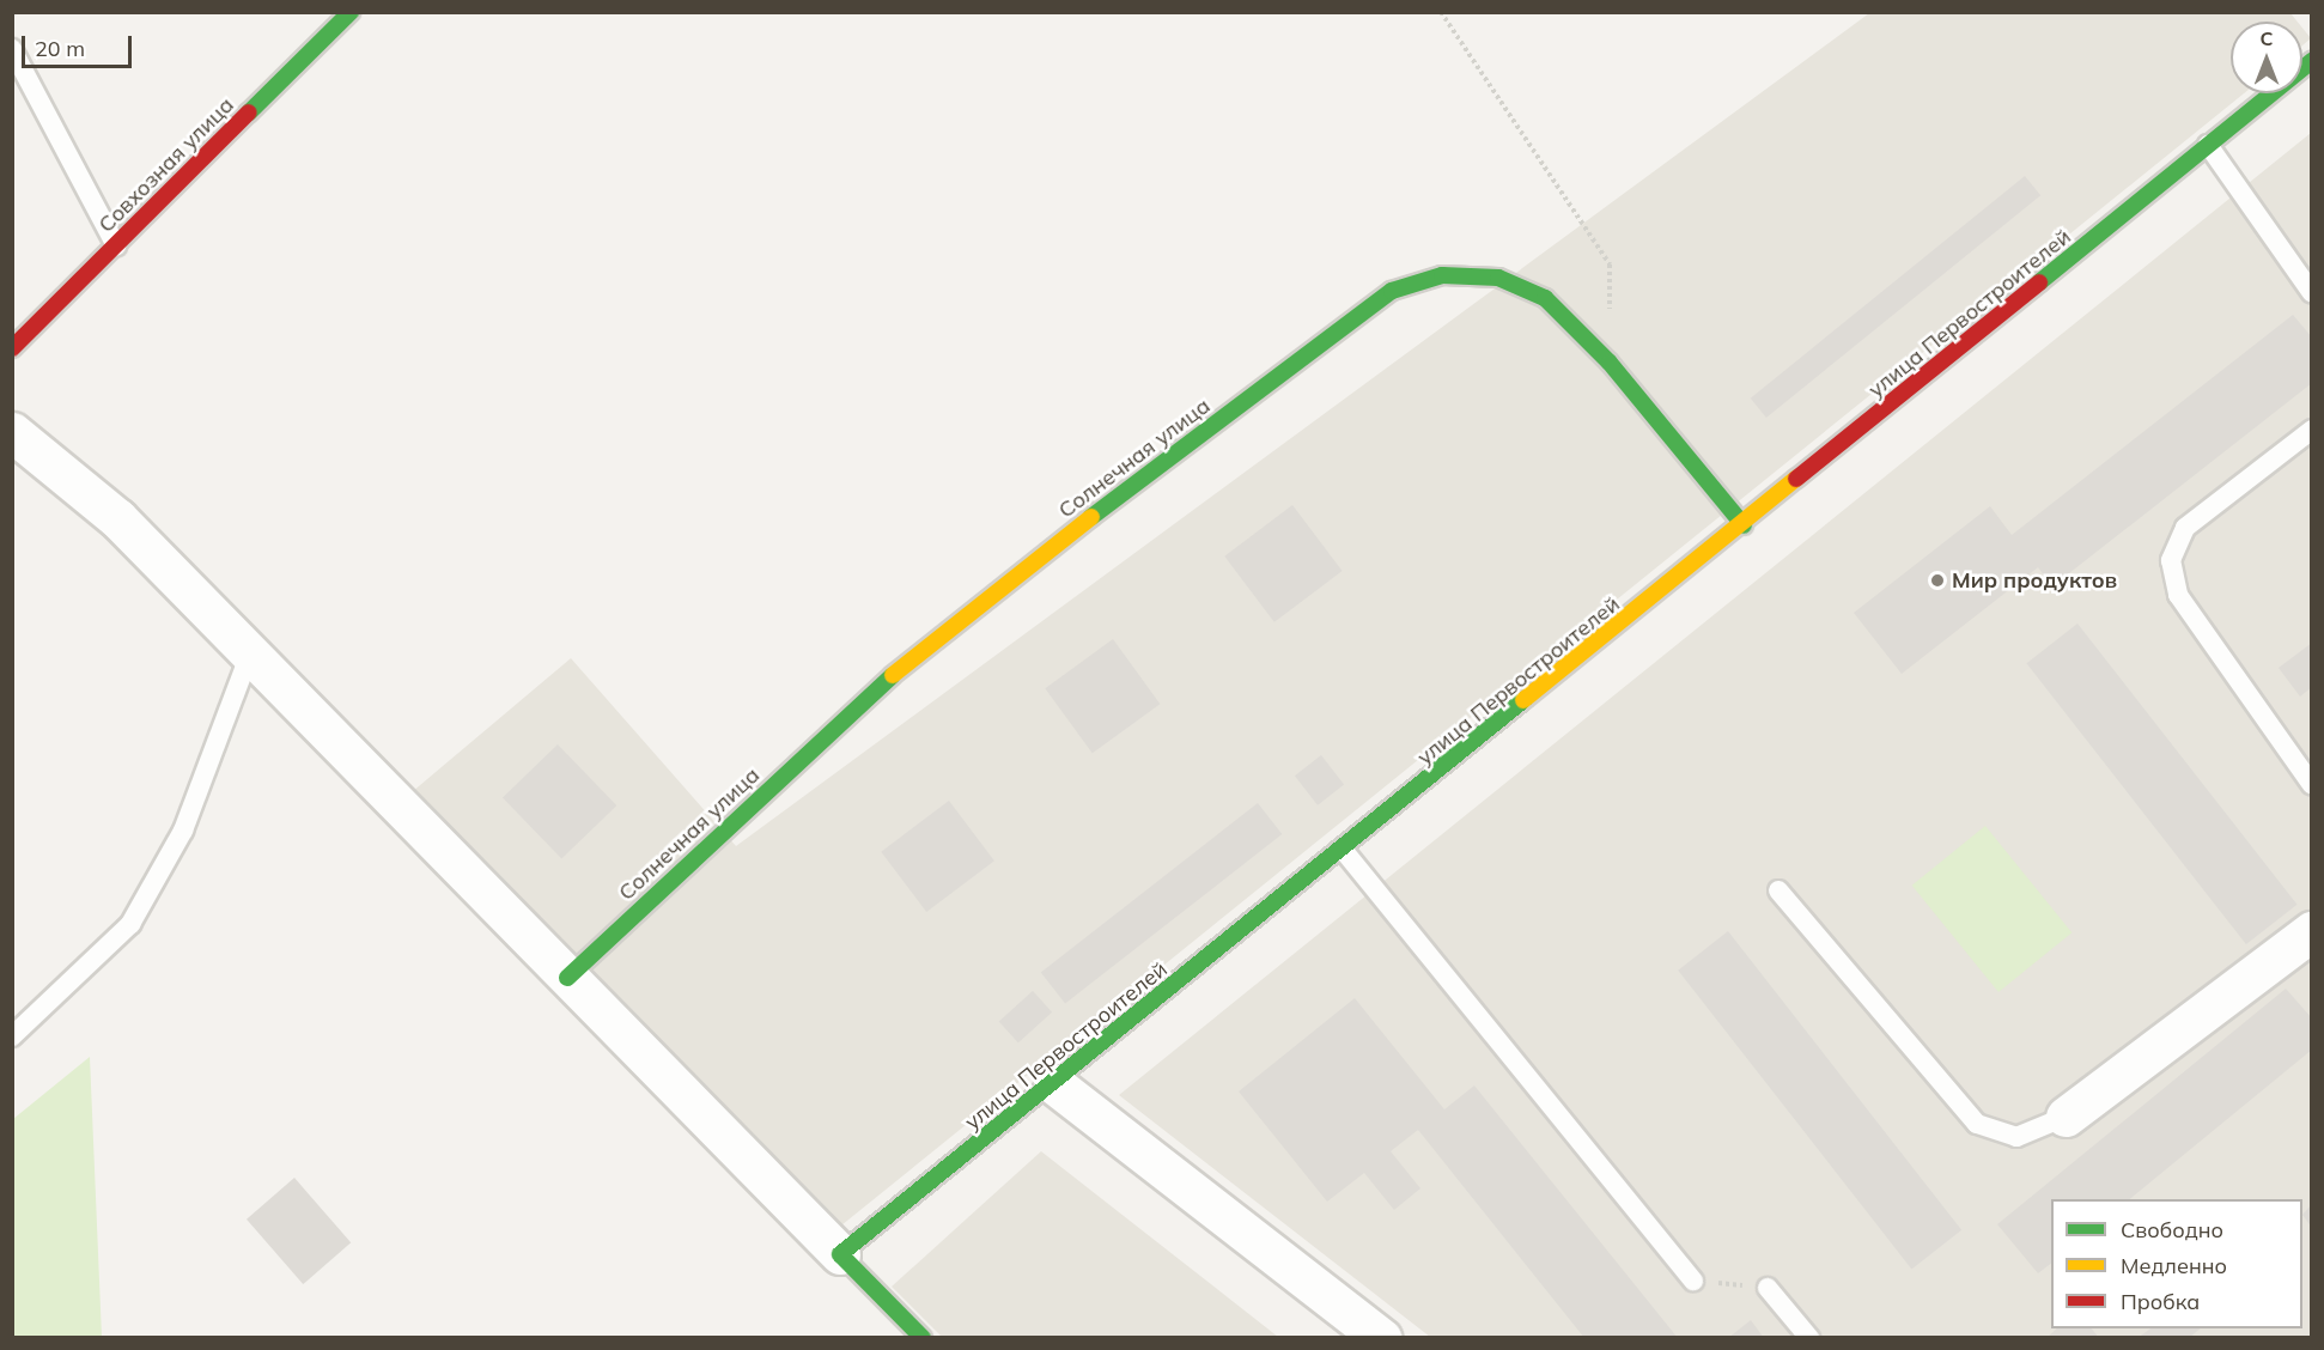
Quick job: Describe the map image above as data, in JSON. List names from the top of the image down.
{
  "streets": {
    "street": ["Совхозная улица", "улица Первостроителей", "Солнечная улица"]
  },
  "crossings": [
    ["улица Первостроителей", "Солнечная улица"]
  ],
  "places": ["Мир продуктов"],
  "legend": ["Свободно", "Медленно", "Пробка"],
  "scale_bar": "20 m",
  "north": "top"
}
